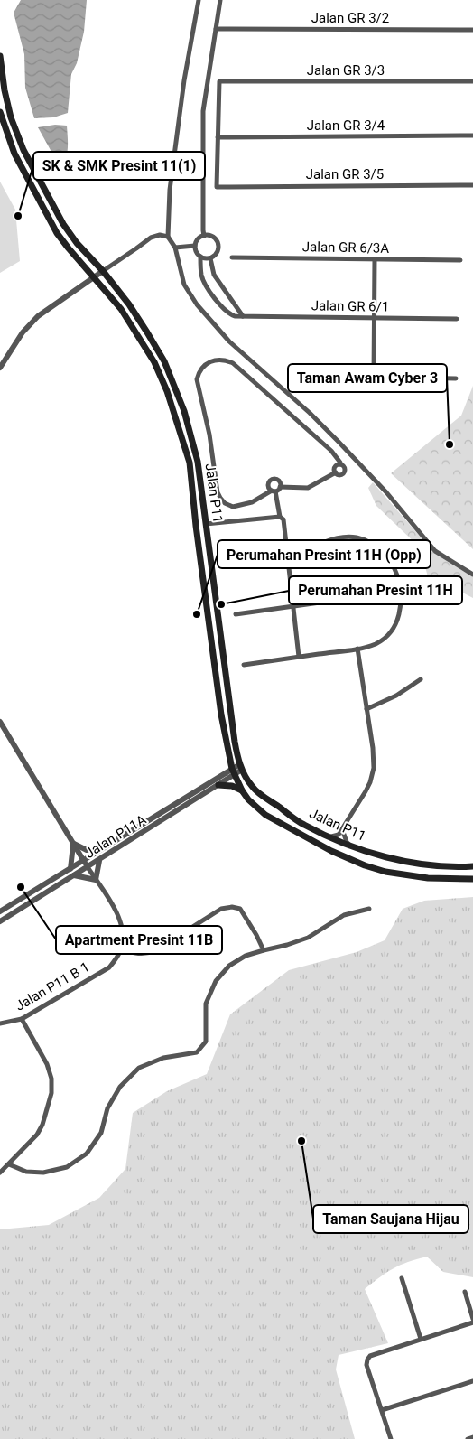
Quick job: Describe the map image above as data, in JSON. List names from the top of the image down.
{
  "streets": {
    "main road": ["Jalan P11"],
    "street": [
      "Jalan GR 3/2",
      "Jalan GR 3/3",
      "Jalan GR 3/4",
      "Jalan GR 3/5",
      "Jalan GR 6/3A",
      "Jalan GR 6/1",
      "Jalan P11A",
      "Jalan P11 B 1"
    ]
  },
  "crossings": [
    ["Jalan GR 3/3", "Jalan GR 3/4"],
    ["Jalan GR 3/3", "Jalan GR 3/5"],
    ["Jalan GR 3/4", "Jalan GR 3/5"],
    ["Jalan P11", "Jalan P11A"]
  ],
  "places": [
    "SK & SMK Presint 11(1)",
    "Taman Awam Cyber 3",
    "Perumahan Presint 11H",
    "Perumahan Presint 11H (Opp)",
    "Apartment Presint 11B",
    "Taman Saujana Hijau"
  ]
}
